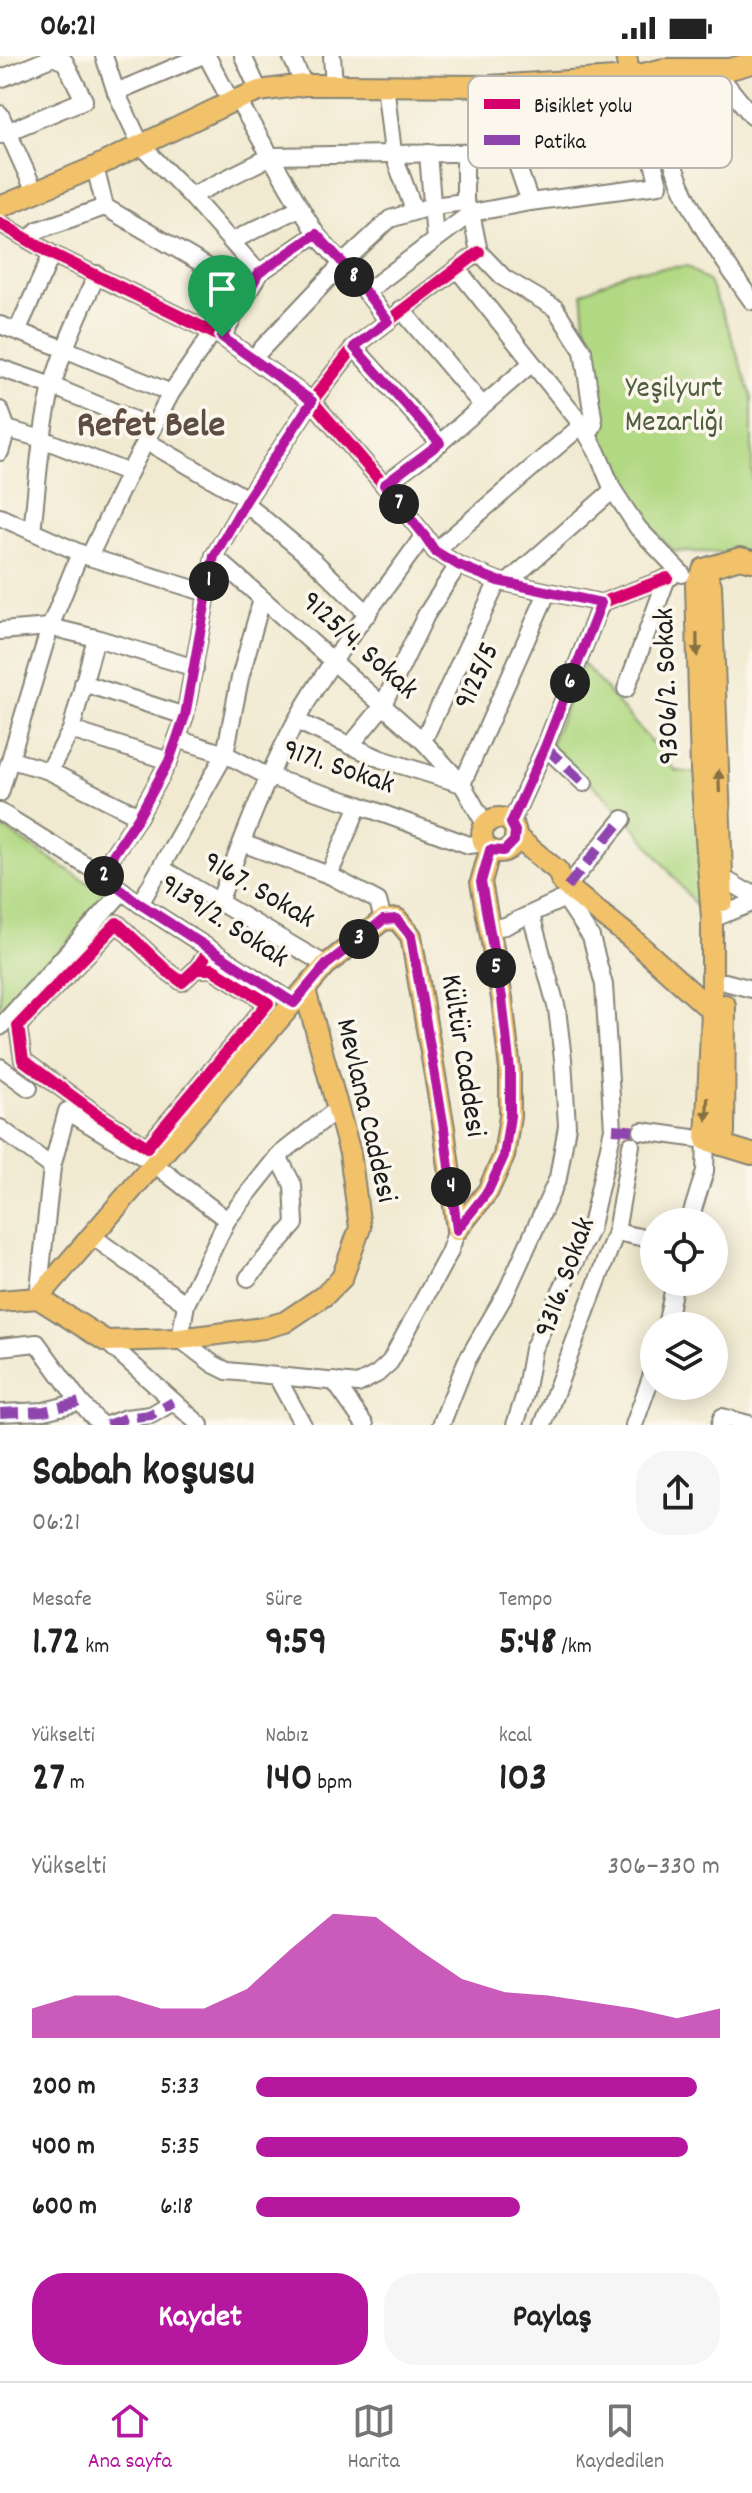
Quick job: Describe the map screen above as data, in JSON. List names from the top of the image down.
{
  "streets": {
    "main road": ["9306/2. Sokak", "Kültür Caddesi", "Mevlana Caddesi"],
    "street": [
      "9125/4. Sokak",
      "9125/5",
      "9171. Sokak",
      "9167. Sokak",
      "9139/2. Sokak",
      "9316. Sokak"
    ]
  },
  "crossings": [
    ["9125/4. Sokak", "9125/5"],
    ["9125/4. Sokak", "9171. Sokak"],
    ["9139/2. Sokak", "Mevlana Caddesi"]
  ],
  "districts": ["Refet Bele"],
  "parks": ["Yeşilyurt Mezarlığı"],
  "legend": ["Bisiklet yolu", "Patika"],
  "page": {
    "status": "06:21",
    "pins": [
      "8",
      "7",
      "1",
      "6",
      "2",
      "3",
      "5",
      "4"
    ],
    "heading": ["Sabah koşusu", "06:21"],
    "stats": [
      ["Mesafe", "1.72 km"],
      ["Süre", "9:59"],
      ["Tempo", "5:48 /km"],
      ["Yükselti", "27 m"],
      ["Nabız", "140 bpm"],
      ["kcal", "103"]
    ],
    "chart": ["Yükselti", "306–330 m"],
    "list": [
      {
        "name": "200 m",
        "note": "5:33"
      },
      {
        "name": "400 m",
        "note": "5:35"
      },
      {
        "name": "600 m",
        "note": "6:18"
      }
    ],
    "buttons": ["Kaydet", "Paylaş"],
    "tabs": ["Ana sayfa", "Harita", "Kaydedilen"]
  }
}
